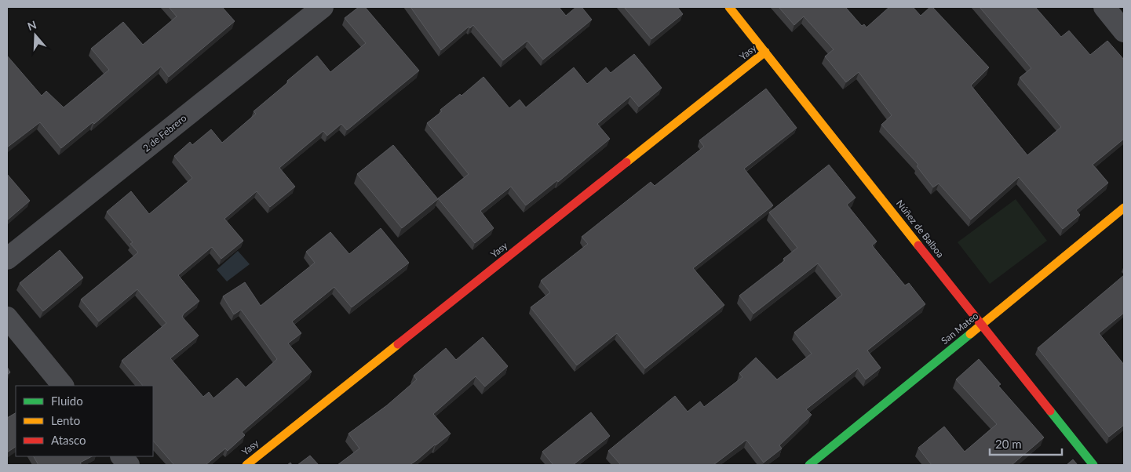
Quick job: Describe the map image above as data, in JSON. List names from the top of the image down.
{
  "streets": {
    "street": [
      "Yasy",
      "2 de Febrero",
      "Núñez de Balboa",
      "San Mateo"
    ]
  },
  "crossings": [
    ["Yasy", "Núñez de Balboa"],
    ["Núñez de Balboa", "San Mateo"]
  ],
  "legend": ["Fluido", "Lento", "Atasco"],
  "scale_bar": "20 m",
  "north": "top"
}
